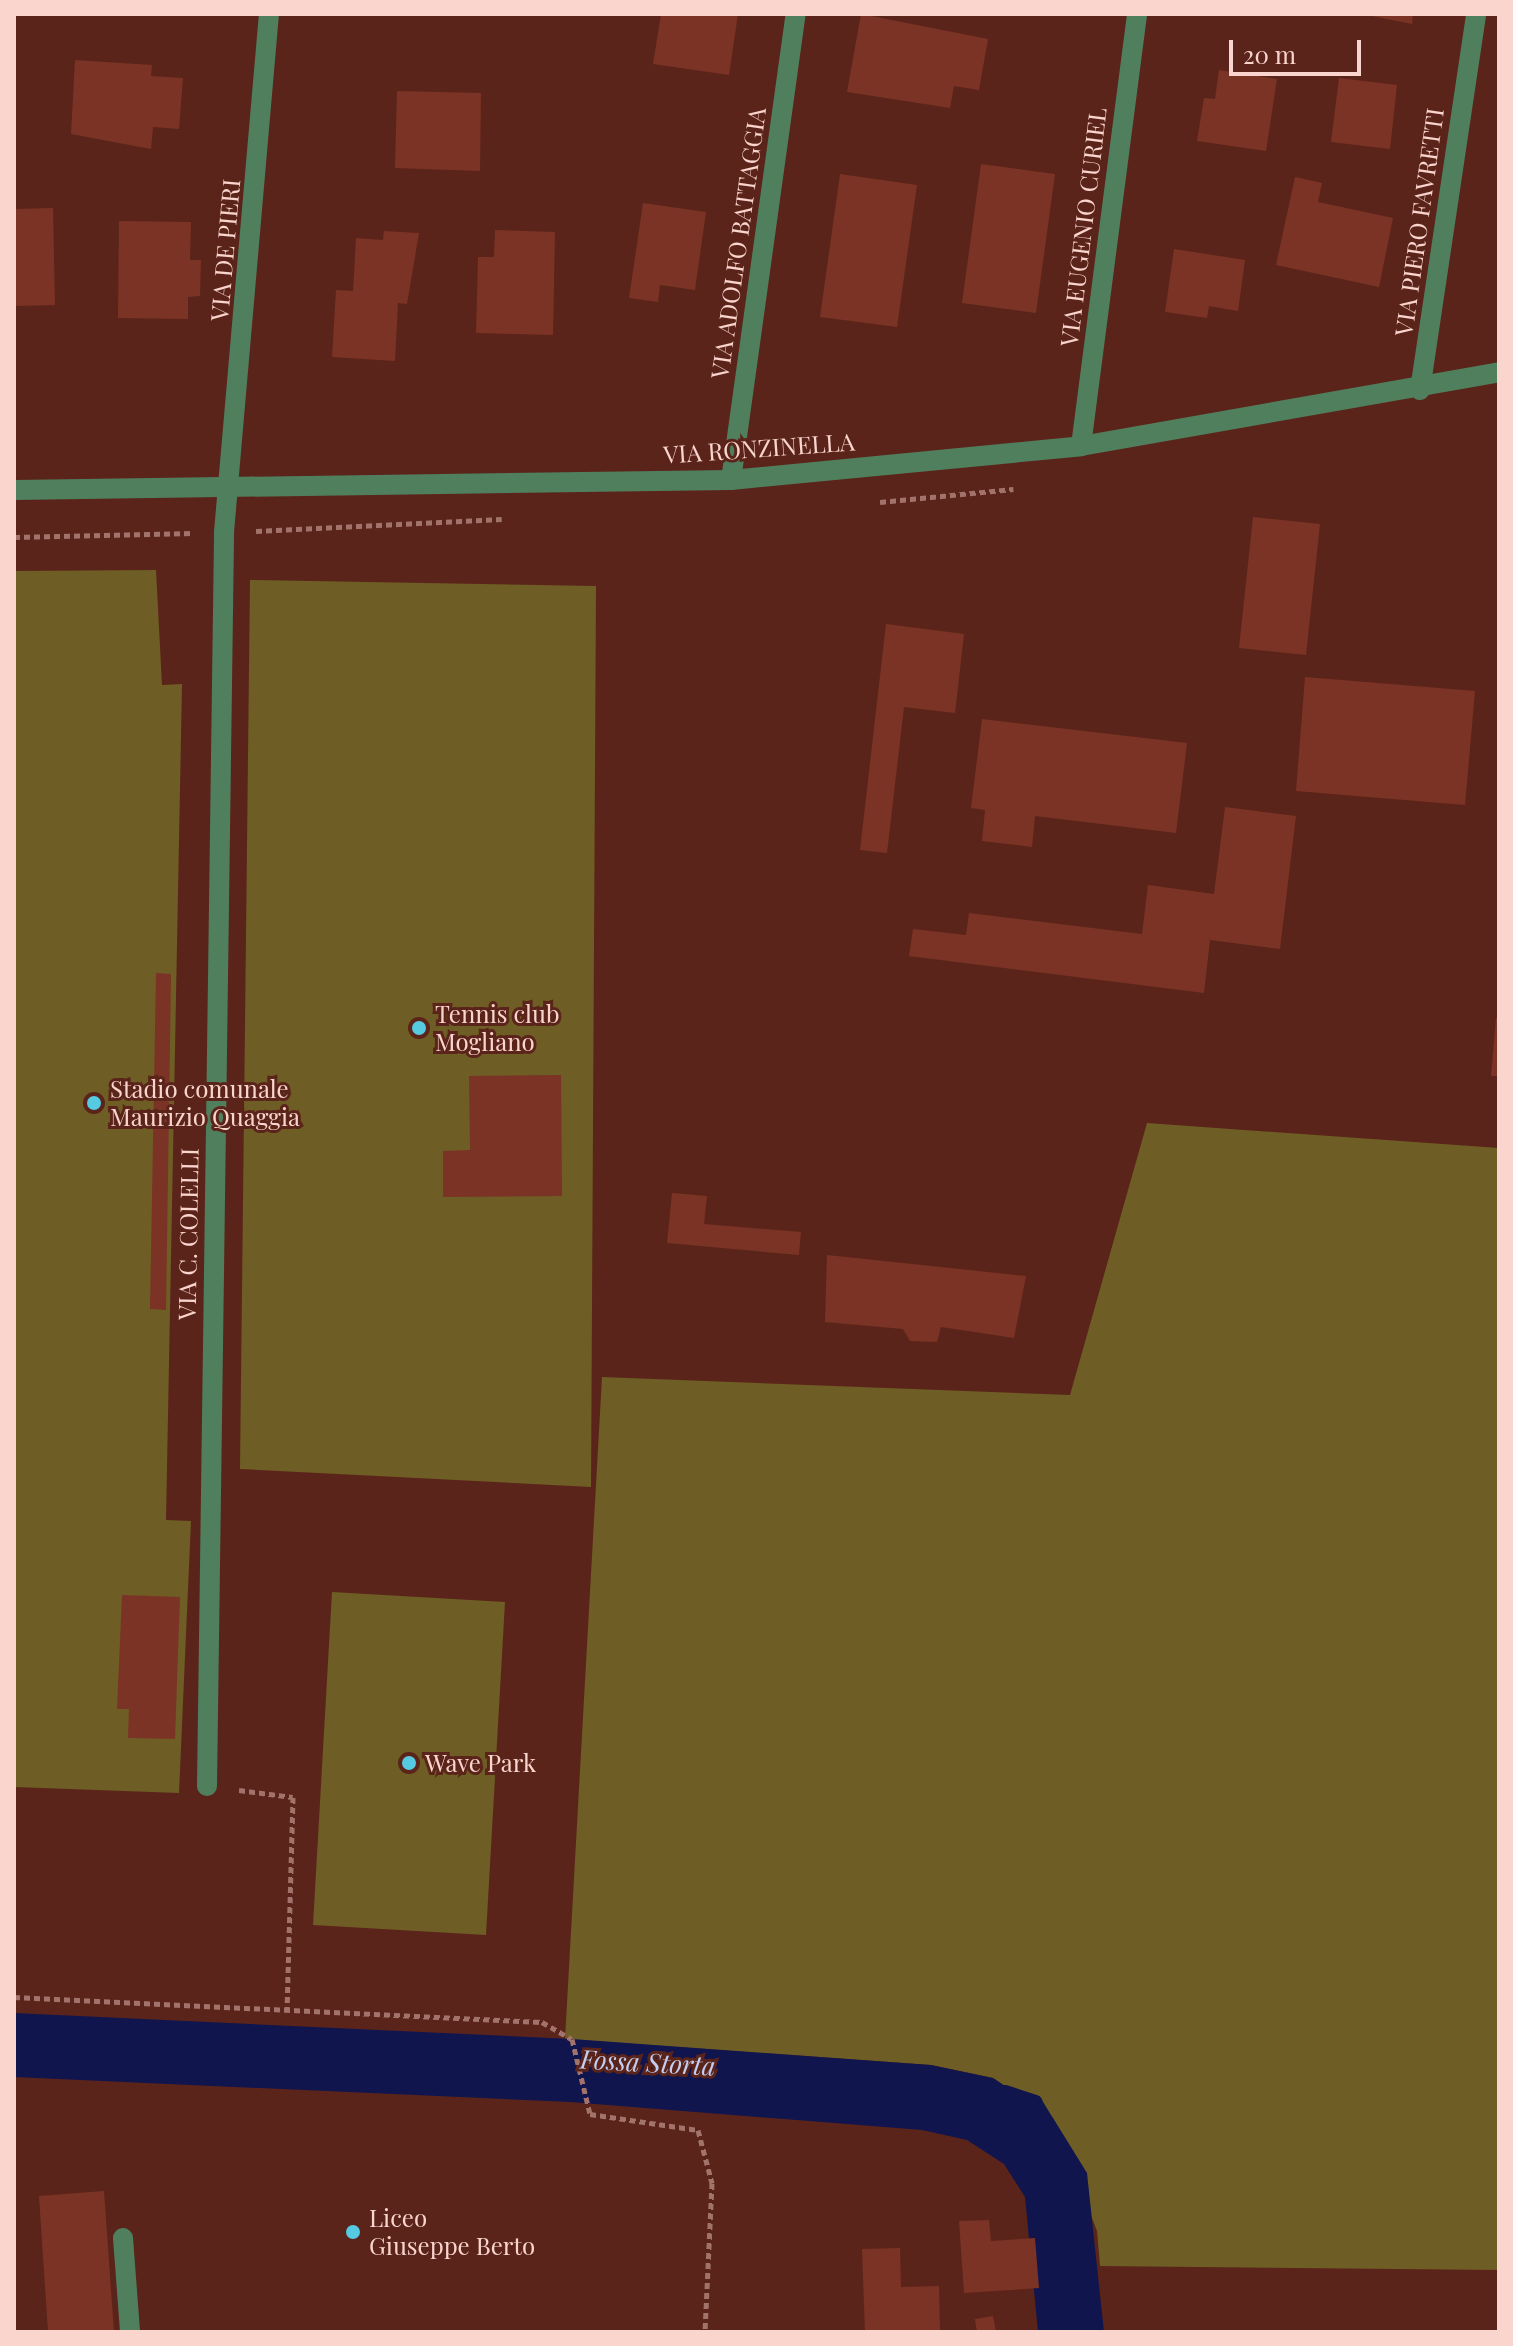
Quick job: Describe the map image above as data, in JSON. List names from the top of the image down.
{
  "streets": {
    "street": [
      "VIA PIERO FAVRETTI",
      "VIA EUGENIO CURIEL",
      "VIA ADOLFO BATTAGGIA",
      "VIA DE PIERI",
      "VIA RONZINELLA",
      "VIA C. COLELLI"
    ]
  },
  "crossings": [
    ["VIA PIERO FAVRETTI", "VIA RONZINELLA"],
    ["VIA EUGENIO CURIEL", "VIA RONZINELLA"],
    ["VIA ADOLFO BATTAGGIA", "VIA RONZINELLA"],
    ["VIA DE PIERI", "VIA RONZINELLA"],
    ["VIA DE PIERI", "VIA C. COLELLI"],
    ["VIA RONZINELLA", "VIA C. COLELLI"]
  ],
  "water": ["Fossa Storta"],
  "places": [
    "Tennis club Mogliano",
    "Stadio comunale Maurizio Quaggia",
    "Wave Park",
    "Liceo Giuseppe Berto"
  ],
  "scale_bar": "20 m"
}
